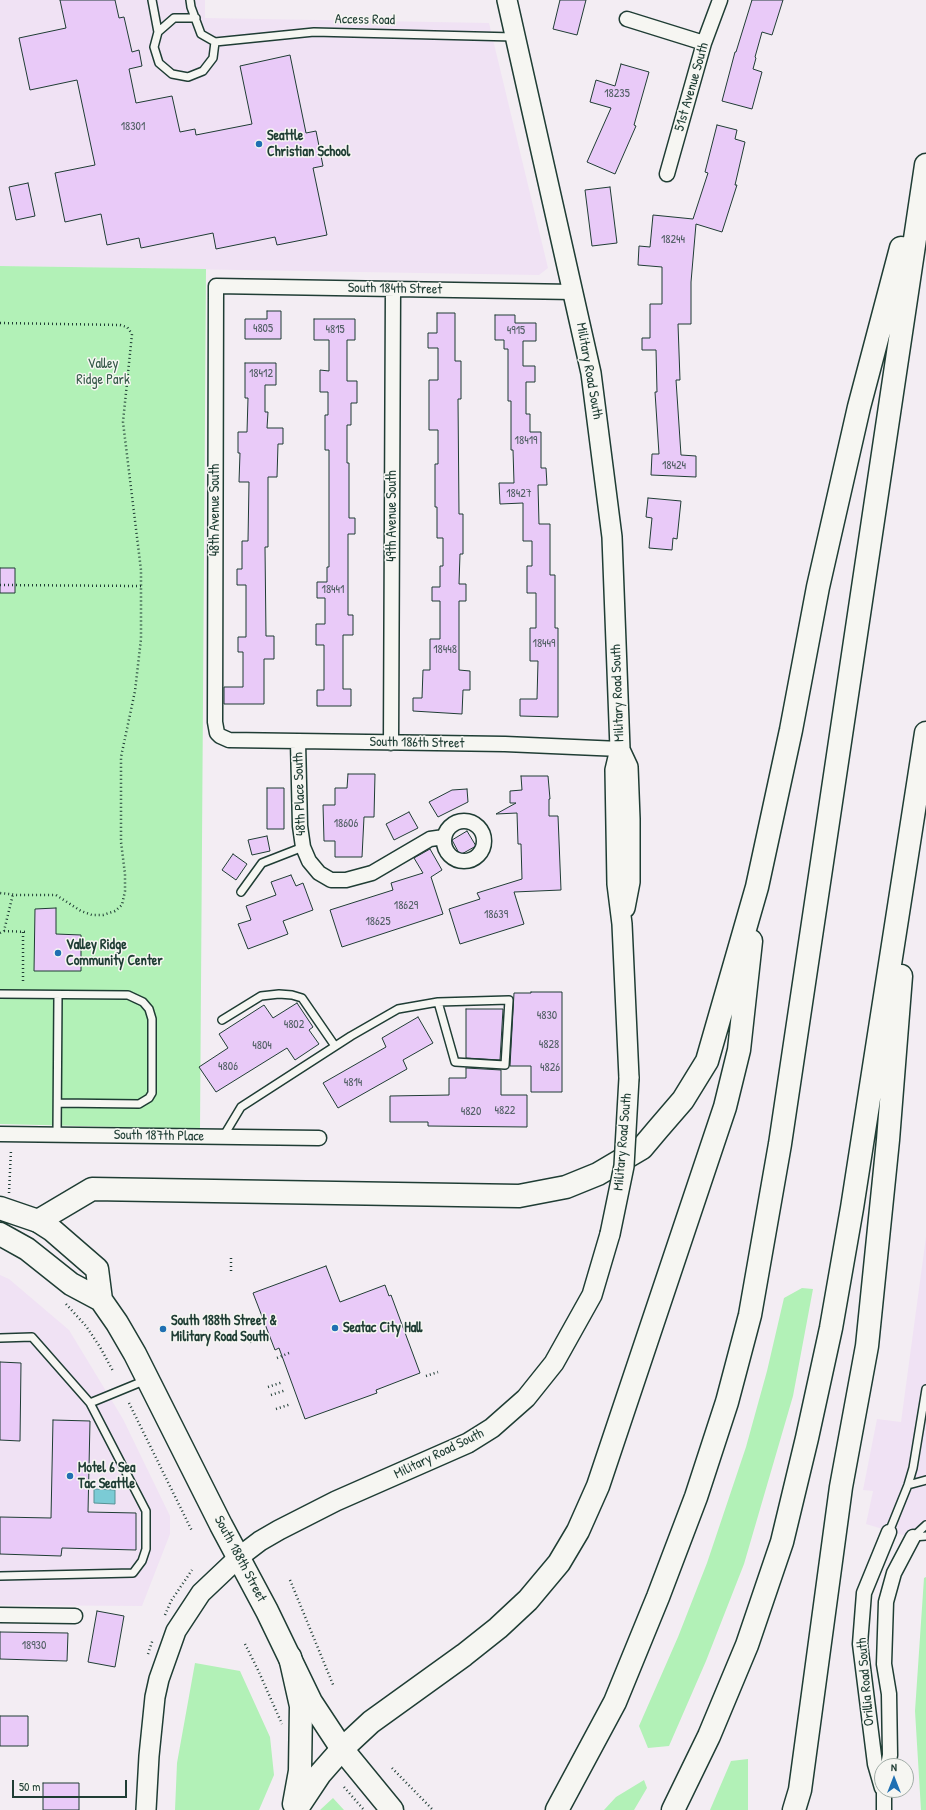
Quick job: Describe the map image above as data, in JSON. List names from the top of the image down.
{
  "streets": {
    "main road": ["Military Road South", "South 188th Street"],
    "street": [
      "51st Avenue South",
      "South 184th Street",
      "48th Avenue South",
      "49th Avenue South",
      "South 186th Street",
      "48th Place South",
      "South 187th Place",
      "Orillia Road South"
    ],
    "lane": ["Access Road"]
  },
  "crossings": [
    ["Access Road", "Military Road South"],
    ["South 184th Street", "Military Road South"],
    ["South 184th Street", "48th Avenue South"],
    ["South 184th Street", "49th Avenue South"],
    ["Military Road South", "South 186th Street"],
    ["Military Road South", "South 188th Street"],
    ["48th Avenue South", "South 186th Street"],
    ["49th Avenue South", "South 186th Street"],
    ["South 186th Street", "48th Place South"]
  ],
  "parks": ["Valley Ridge Park"],
  "places": [
    "Seattle Christian School",
    "Valley Ridge Community Center",
    "Seatac City Hall",
    "South 188th Street & Military Road South",
    "Motel 6 Sea Tac Seattle"
  ],
  "house_numbers": [
    "18235",
    "18301",
    "18244",
    "4805",
    "4815",
    "4915",
    "18412",
    "18419",
    "18424",
    "18427",
    "18441",
    "18449",
    "18448",
    "18606",
    "18629",
    "18639",
    "18625",
    "4830",
    "4802",
    "4828",
    "4804",
    "4806",
    "4826",
    "4814",
    "4822",
    "4820",
    "18930"
  ],
  "scale_bar": "50 m",
  "north": "top"
}
